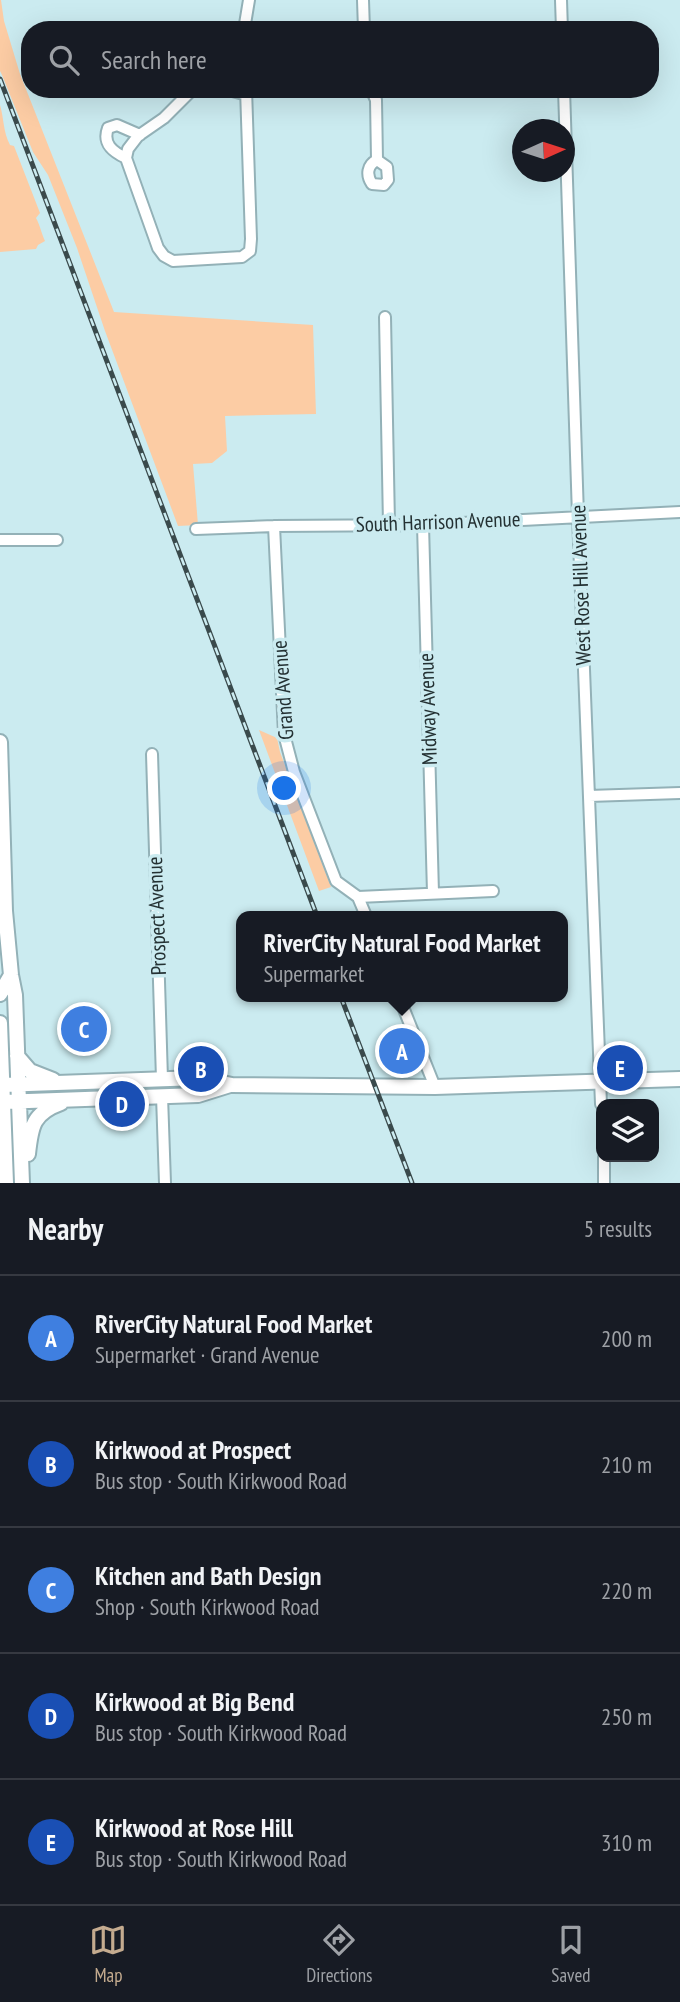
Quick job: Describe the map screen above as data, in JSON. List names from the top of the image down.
{
  "streets": {
    "street": [
      "South Harrison Avenue",
      "West Rose Hill Avenue",
      "Grand Avenue",
      "Midway Avenue",
      "Prospect Avenue"
    ]
  },
  "crossings": [
    ["South Harrison Avenue", "West Rose Hill Avenue"],
    ["South Harrison Avenue", "Grand Avenue"],
    ["South Harrison Avenue", "Midway Avenue"]
  ],
  "north": "right",
  "page": {
    "search": "Search here",
    "popup": ["RiverCity Natural Food Market", "Supermarket"],
    "pins": [
      "C",
      "A",
      "E",
      "B",
      "D"
    ],
    "heading": ["Nearby", "5 results"],
    "list": [
      {
        "mark": "A",
        "name": "RiverCity Natural Food Market",
        "note": "Supermarket · Grand Avenue",
        "value": "200 m"
      },
      {
        "mark": "B",
        "name": "Kirkwood at Prospect",
        "note": "Bus stop · South Kirkwood Road",
        "value": "210 m"
      },
      {
        "mark": "C",
        "name": "Kitchen and Bath Design",
        "note": "Shop · South Kirkwood Road",
        "value": "220 m"
      },
      {
        "mark": "D",
        "name": "Kirkwood at Big Bend",
        "note": "Bus stop · South Kirkwood Road",
        "value": "250 m"
      },
      {
        "mark": "E",
        "name": "Kirkwood at Rose Hill",
        "note": "Bus stop · South Kirkwood Road",
        "value": "310 m"
      }
    ],
    "nav": ["Map", "Directions", "Saved"]
  }
}
